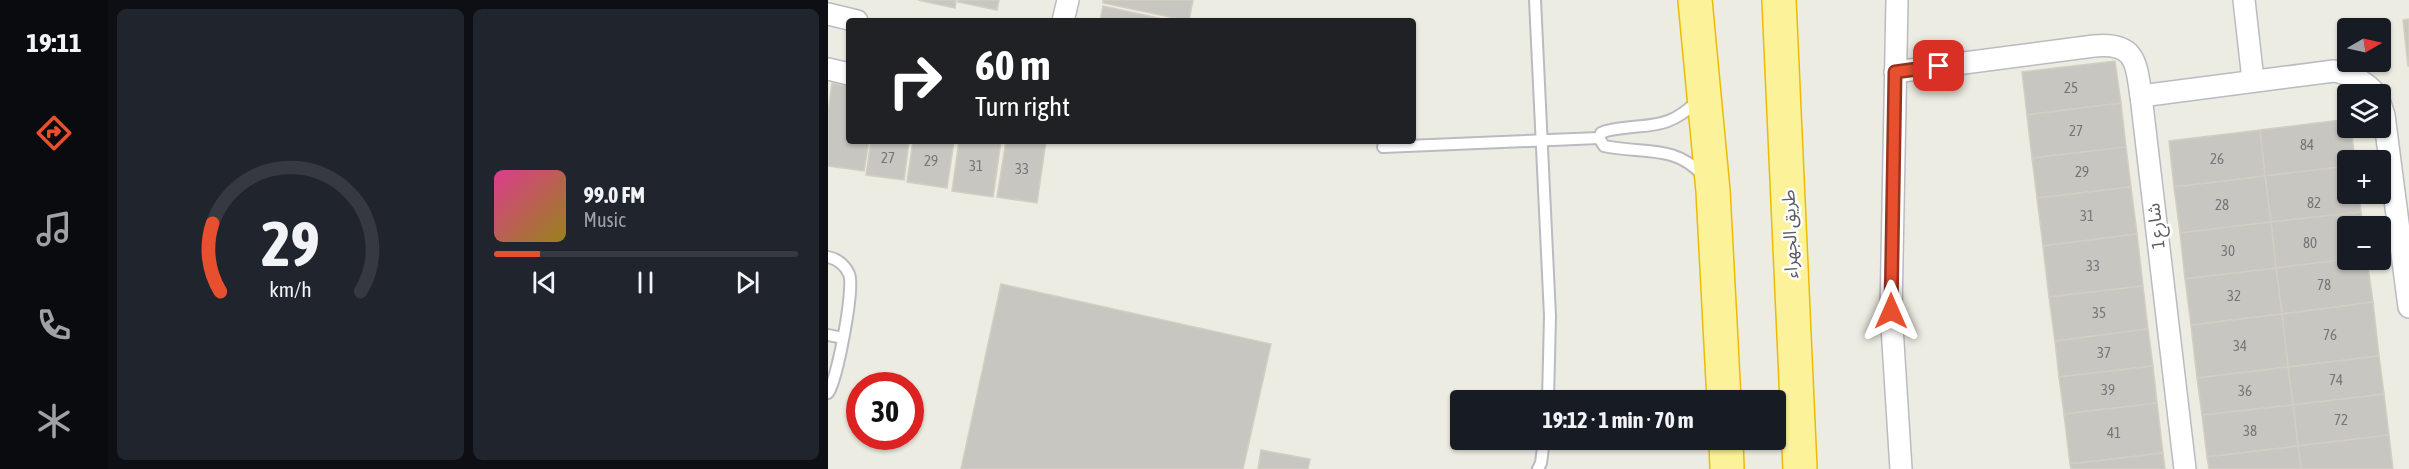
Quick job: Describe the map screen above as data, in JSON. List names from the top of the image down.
{
  "streets": {
    "highway": ["طريق الجهراء"],
    "street": ["شارع 1"]
  },
  "house_numbers": [
    "25",
    "27",
    "84",
    "27",
    "26",
    "29",
    "31",
    "33",
    "29",
    "82",
    "28",
    "31",
    "80",
    "30",
    "33",
    "78",
    "32",
    "35",
    "76",
    "34",
    "37",
    "74",
    "39",
    "36",
    "72",
    "38",
    "41"
  ],
  "north": "right",
  "page": {
    "tabs": "19:11",
    "map_buttons": ["+", "−"],
    "turn": ["60 m", "Turn right"],
    "song": ["99.0 FM", "Music"],
    "limit": "30",
    "trip": "19:12 · 1 min · 70 m",
    "gauge": ["29", "km/h"]
  }
}
